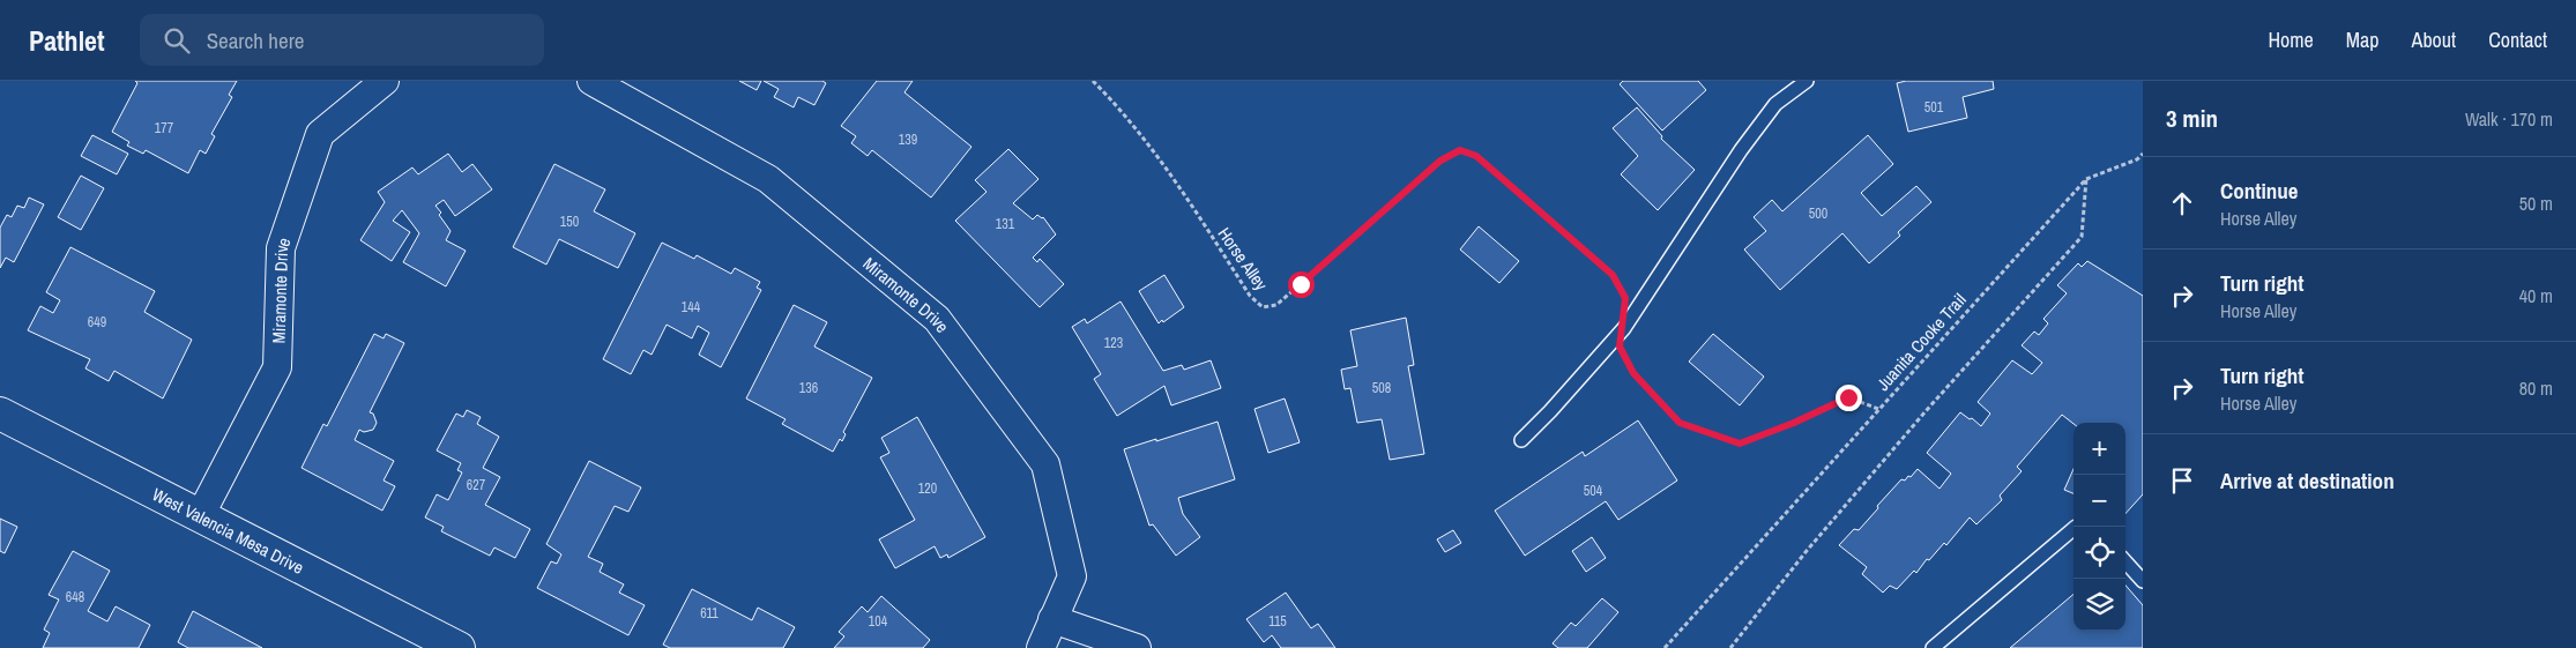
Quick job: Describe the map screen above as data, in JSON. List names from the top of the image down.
{
  "streets": {
    "street": ["Miramonte Drive", "West Valencia Mesa Drive"],
    "path": ["Horse Alley", "Juanita Cooke Trail"]
  },
  "crossings": [
    ["Horse Alley", "Juanita Cooke Trail"],
    ["Miramonte Drive", "West Valencia Mesa Drive"]
  ],
  "house_numbers": [
    "501",
    "177",
    "139",
    "500",
    "150",
    "131",
    "144",
    "649",
    "123",
    "136",
    "508",
    "627",
    "120",
    "504",
    "648",
    "611",
    "104",
    "115"
  ],
  "page": {
    "header": "Pathlet",
    "search": "Search here",
    "nav": [
      "Home",
      "Map",
      "About",
      "Contact"
    ],
    "heading": ["3 min", "Walk · 170 m"],
    "list": [
      ["Continue", "Horse Alley", "50 m"],
      ["Turn right", "Horse Alley", "40 m"],
      ["Turn right", "Horse Alley", "80 m"],
      "Arrive at destination"
    ],
    "map_buttons": ["+", "−"]
  }
}
